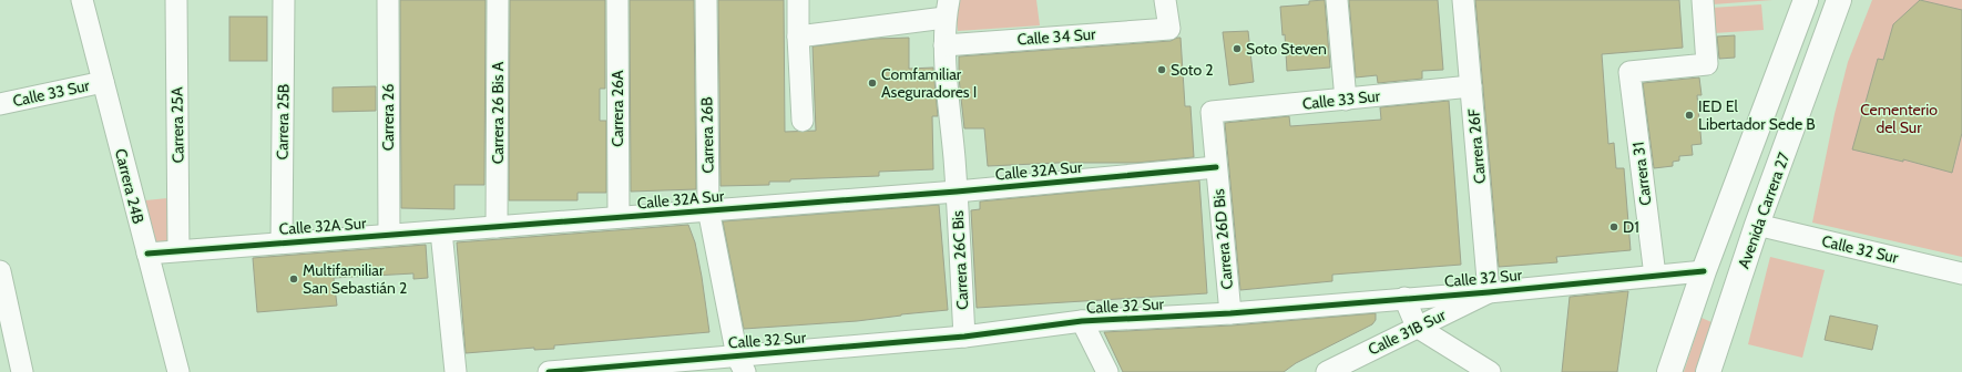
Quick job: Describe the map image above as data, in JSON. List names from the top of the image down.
{
  "streets": {
    "main road": ["Avenida Carrera 27"],
    "street": [
      "Calle 34 Sur",
      "Calle 33 Sur",
      "Carrera 26A",
      "Carrera 26 Bis A",
      "Carrera 26",
      "Carrera 25B",
      "Carrera 25A",
      "Carrera 26B",
      "Carrera 26F",
      "Calle 32A Sur",
      "Carrera 31",
      "Carrera 24B",
      "Carrera 26D Bis",
      "Calle 32 Sur",
      "Carrera 26C Bis",
      "Calle 31B Sur"
    ]
  },
  "crossings": [
    ["Calle 34 Sur", "Carrera 26C Bis"],
    ["Calle 33 Sur", "Carrera 26F"],
    ["Calle 33 Sur", "Carrera 24B"],
    ["Calle 33 Sur", "Carrera 26D Bis"],
    ["Carrera 26A", "Calle 32A Sur"],
    ["Carrera 26 Bis A", "Calle 32A Sur"],
    ["Carrera 26", "Calle 32A Sur"],
    ["Carrera 25B", "Calle 32A Sur"],
    ["Carrera 25A", "Calle 32A Sur"],
    ["Carrera 26B", "Calle 32A Sur"],
    ["Carrera 26B", "Calle 32 Sur"],
    ["Carrera 26F", "Calle 32 Sur"],
    ["Carrera 26F", "Calle 31B Sur"],
    ["Calle 32A Sur", "Carrera 24B"],
    ["Calle 32A Sur", "Carrera 26D Bis"],
    ["Calle 32A Sur", "Carrera 26C Bis"],
    ["Carrera 31", "Calle 32 Sur"],
    ["Avenida Carrera 27", "Calle 32 Sur"],
    ["Carrera 26D Bis", "Calle 32 Sur"],
    ["Calle 32 Sur", "Carrera 26C Bis"],
    ["Calle 32 Sur", "Calle 31B Sur"]
  ],
  "parks": ["Cementerio del Sur"],
  "places": [
    "Soto Steven",
    "Soto 2",
    "Comfamiliar Aseguradores I",
    "IED El Libertador Sede B",
    "D1",
    "Multifamiliar San Sebastián 2"
  ]
}
